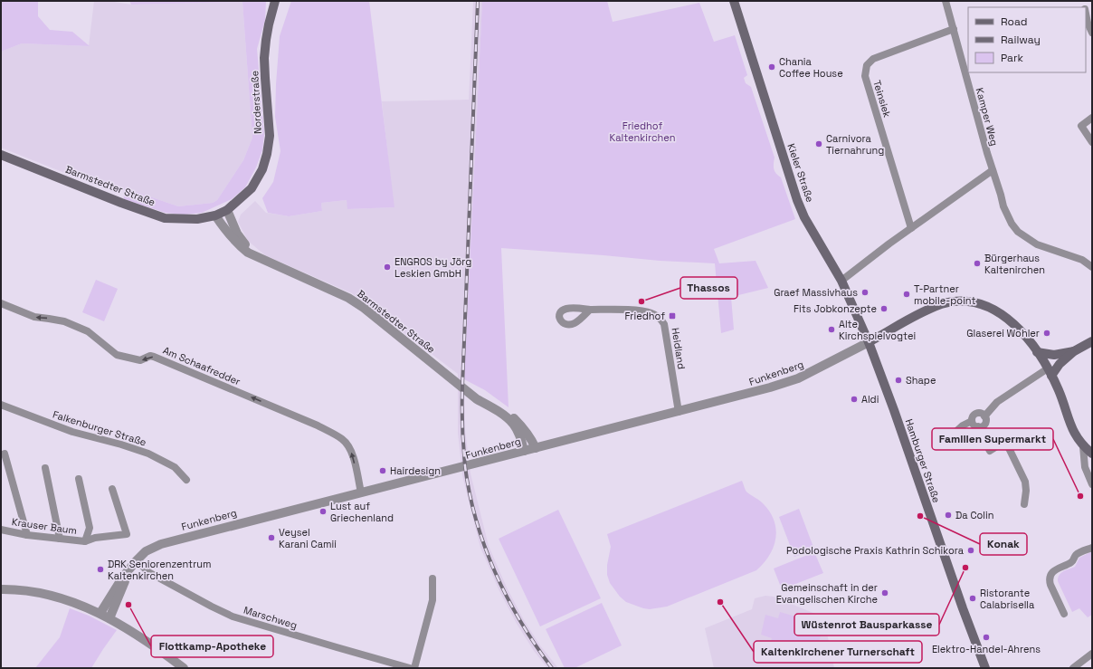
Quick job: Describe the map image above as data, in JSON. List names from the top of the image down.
{
  "streets": {
    "main road": [
      "Norderstraße",
      "Kieler Straße",
      "Barmstedter Straße",
      "Hamburger Straße"
    ],
    "street": [
      "Teinsiek",
      "Kamper Weg",
      "Heidland",
      "Am Schaafredder",
      "Funkenberg",
      "Falkenburger Straße",
      "Krauser Baum",
      "Marschweg"
    ]
  },
  "crossings": [
    ["Teinsiek", "Kamper Weg"],
    ["Norderstraße", "Barmstedter Straße"],
    ["Kieler Straße", "Funkenberg"],
    ["Kieler Straße", "Hamburger Straße"],
    ["Barmstedter Straße", "Funkenberg"],
    ["Heidland", "Funkenberg"],
    ["Am Schaafredder", "Funkenberg"],
    ["Funkenberg", "Hamburger Straße"],
    ["Funkenberg", "Marschweg"]
  ],
  "one_way": ["Am Schaafredder"],
  "parks": ["Friedhof Kaltenkirchen"],
  "places": {
    "other": [
      "Chania Coffee House",
      "Carnivora Tiernahrung",
      "Bürgerhaus Kaltenirchen",
      "ENGROS by Jörg Leskien GmbH",
      "Graef Massivhaus",
      "T-Partner mobile-point",
      "Thassos",
      "Fits Jobkonzepte",
      "Alte Kirchspielvogtei",
      "Glaserei Wohler",
      "Shape",
      "Aldi",
      "Hairdesign",
      "Familien Supermarkt",
      "Lust auf Griechenland",
      "Da Colin",
      "Konak",
      "Veysel Karani Camii",
      "Podologische Praxis Kathrin Schikora",
      "Wüstenrot Bausparkasse",
      "DRK Seniorenzentrum Kaltenkirchen",
      "Gemeinschaft in der Evangelischen Kirche",
      "Ristorante Calabrisella",
      "Kaltenkirchener Turnerschaft",
      "Flottkamp-Apotheke",
      "Elektro-Handel-Ahrens"
    ],
    "transit": ["Friedhof"]
  },
  "legend": ["Road", "Railway", "Park"]
}
